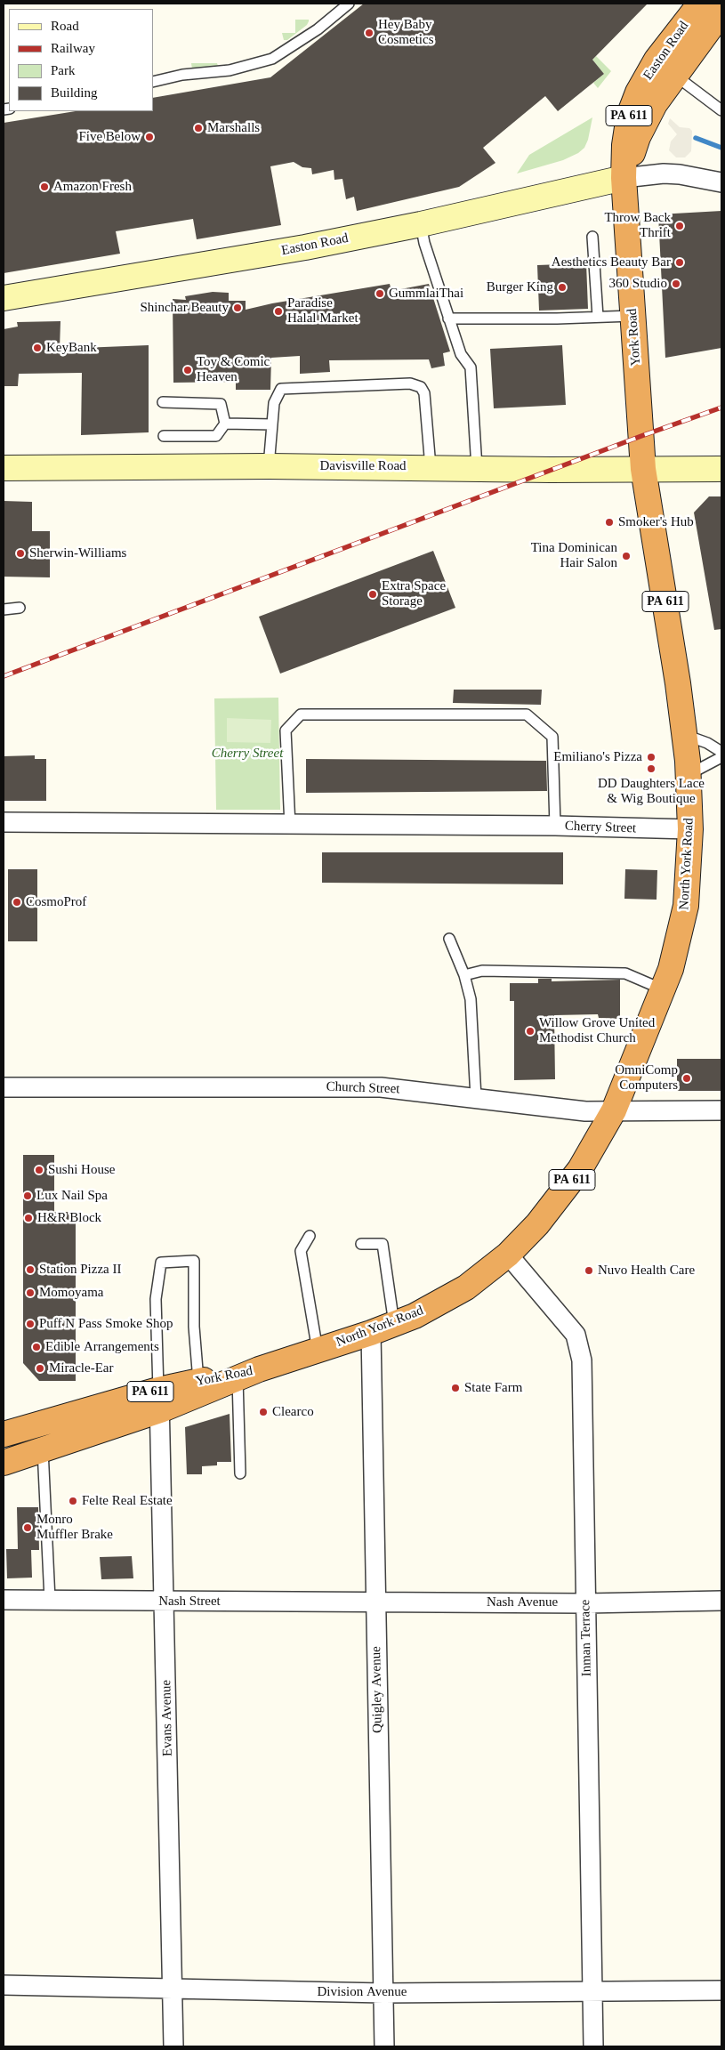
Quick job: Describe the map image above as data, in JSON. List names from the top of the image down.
{
  "streets": {
    "highway": [
      "Easton Road",
      "PA 611",
      "York Road",
      "North York Road"
    ],
    "street": [
      "Davisville Road",
      "Cherry Street",
      "Church Street",
      "Nash Street",
      "Nash Avenue",
      "Inman Terrace",
      "Quigley Avenue",
      "Evans Avenue",
      "Division Avenue"
    ]
  },
  "crossings": [
    ["Easton Road", "York Road"],
    ["York Road", "Davisville Road"],
    ["York Road", "North York Road"],
    ["York Road", "Evans Avenue"],
    ["Davisville Road", "North York Road"],
    ["Cherry Street", "North York Road"],
    ["North York Road", "Church Street"],
    ["North York Road", "Inman Terrace"],
    ["North York Road", "Quigley Avenue"],
    ["Nash Street", "Nash Avenue"],
    ["Nash Street", "Quigley Avenue"],
    ["Nash Street", "Evans Avenue"],
    ["Nash Avenue", "Inman Terrace"],
    ["Nash Avenue", "Quigley Avenue"],
    ["Inman Terrace", "Division Avenue"],
    ["Quigley Avenue", "Division Avenue"],
    ["Evans Avenue", "Division Avenue"]
  ],
  "parks": ["Cherry Street"],
  "places": [
    "Hey Baby Cosmetics",
    "Marshalls",
    "Five Below",
    "Amazon Fresh",
    "Throw Back Thrift",
    "Aesthetics Beauty Bar",
    "360 Studio",
    "Burger King",
    "GummlaiThai",
    "Shinchar Beauty",
    "Paradise Halal Market",
    "KeyBank",
    "Toy & Comic Heaven",
    "Smoker's Hub",
    "Sherwin-Williams",
    "Tina Dominican Hair Salon",
    "Extra Space Storage",
    "Emiliano's Pizza",
    "DD Daughters Lace & Wig Boutique",
    "CosmoProf",
    "Willow Grove United Methodist Church",
    "OmniComp Computers",
    "Sushi House",
    "Lux Nail Spa",
    "H&R Block",
    "Station Pizza II",
    "Nuvo Health Care",
    "Momoyama",
    "Puff N Pass Smoke Shop",
    "Edible Arrangements",
    "Miracle-Ear",
    "State Farm",
    "Clearco",
    "Felte Real Estate",
    "Monro Muffler Brake"
  ],
  "legend": [
    "Road",
    "Railway",
    "Park",
    "Building"
  ]
}
